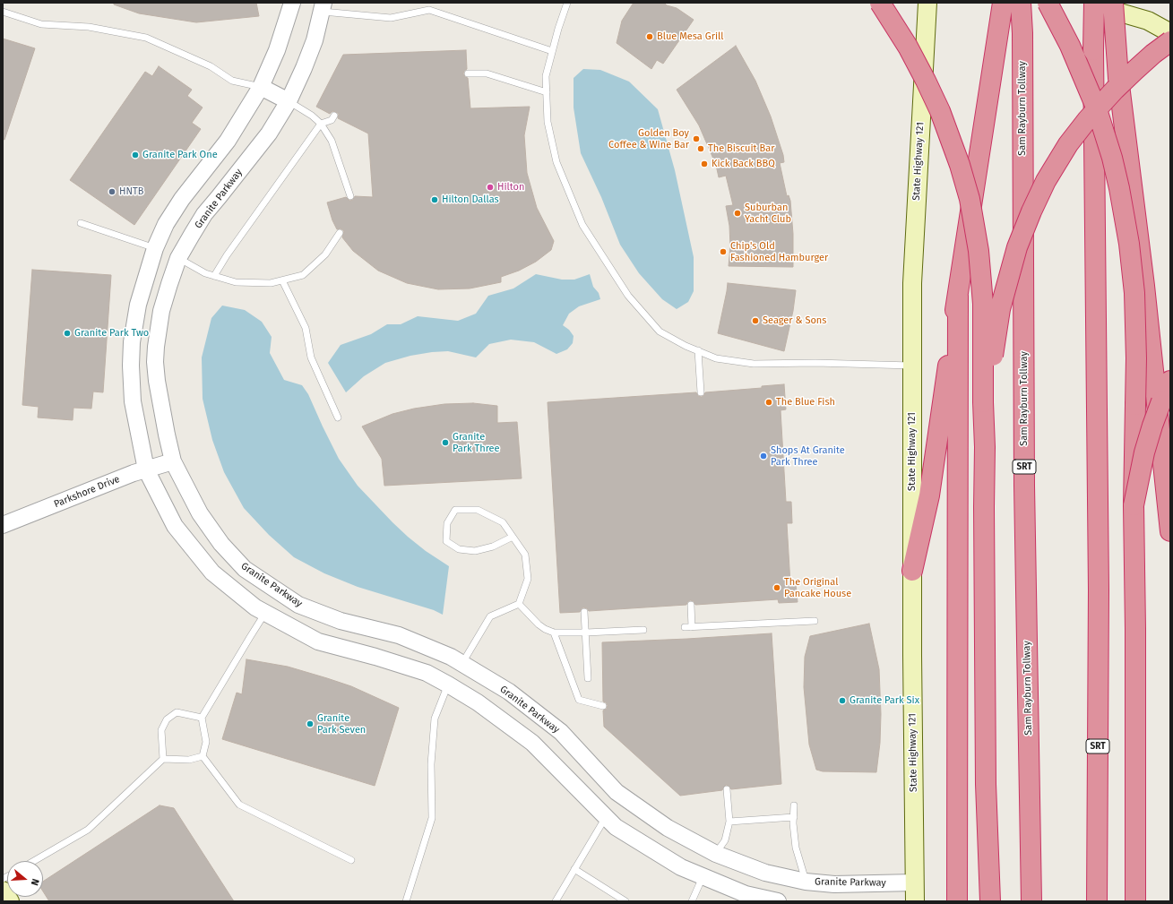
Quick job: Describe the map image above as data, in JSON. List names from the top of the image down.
{
  "streets": {
    "highway": ["Sam Rayburn Tollway", "SRT"],
    "main road": ["State Highway 121"],
    "street": ["Granite Parkway", "Parkshore Drive"]
  },
  "crossings": [
    ["State Highway 121", "Granite Parkway"],
    ["Granite Parkway", "Parkshore Drive"]
  ],
  "places": [
    "Blue Mesa Grill",
    "Golden Boy Coffee & Wine Bar",
    "The Biscuit Bar",
    "Granite Park One",
    "Kick Back BBQ",
    "Hilton",
    "HNTB",
    "Hilton Dallas",
    "Suburban Yacht Club",
    "Chip's Old Fashioned Hamburger",
    "Seager & Sons",
    "Granite Park Two",
    "The Blue Fish",
    "Granite Park Three",
    "Shops At Granite Park Three",
    "The Original Pancake House",
    "Granite Park Six",
    "Granite Park Seven"
  ],
  "north": "right"
}
